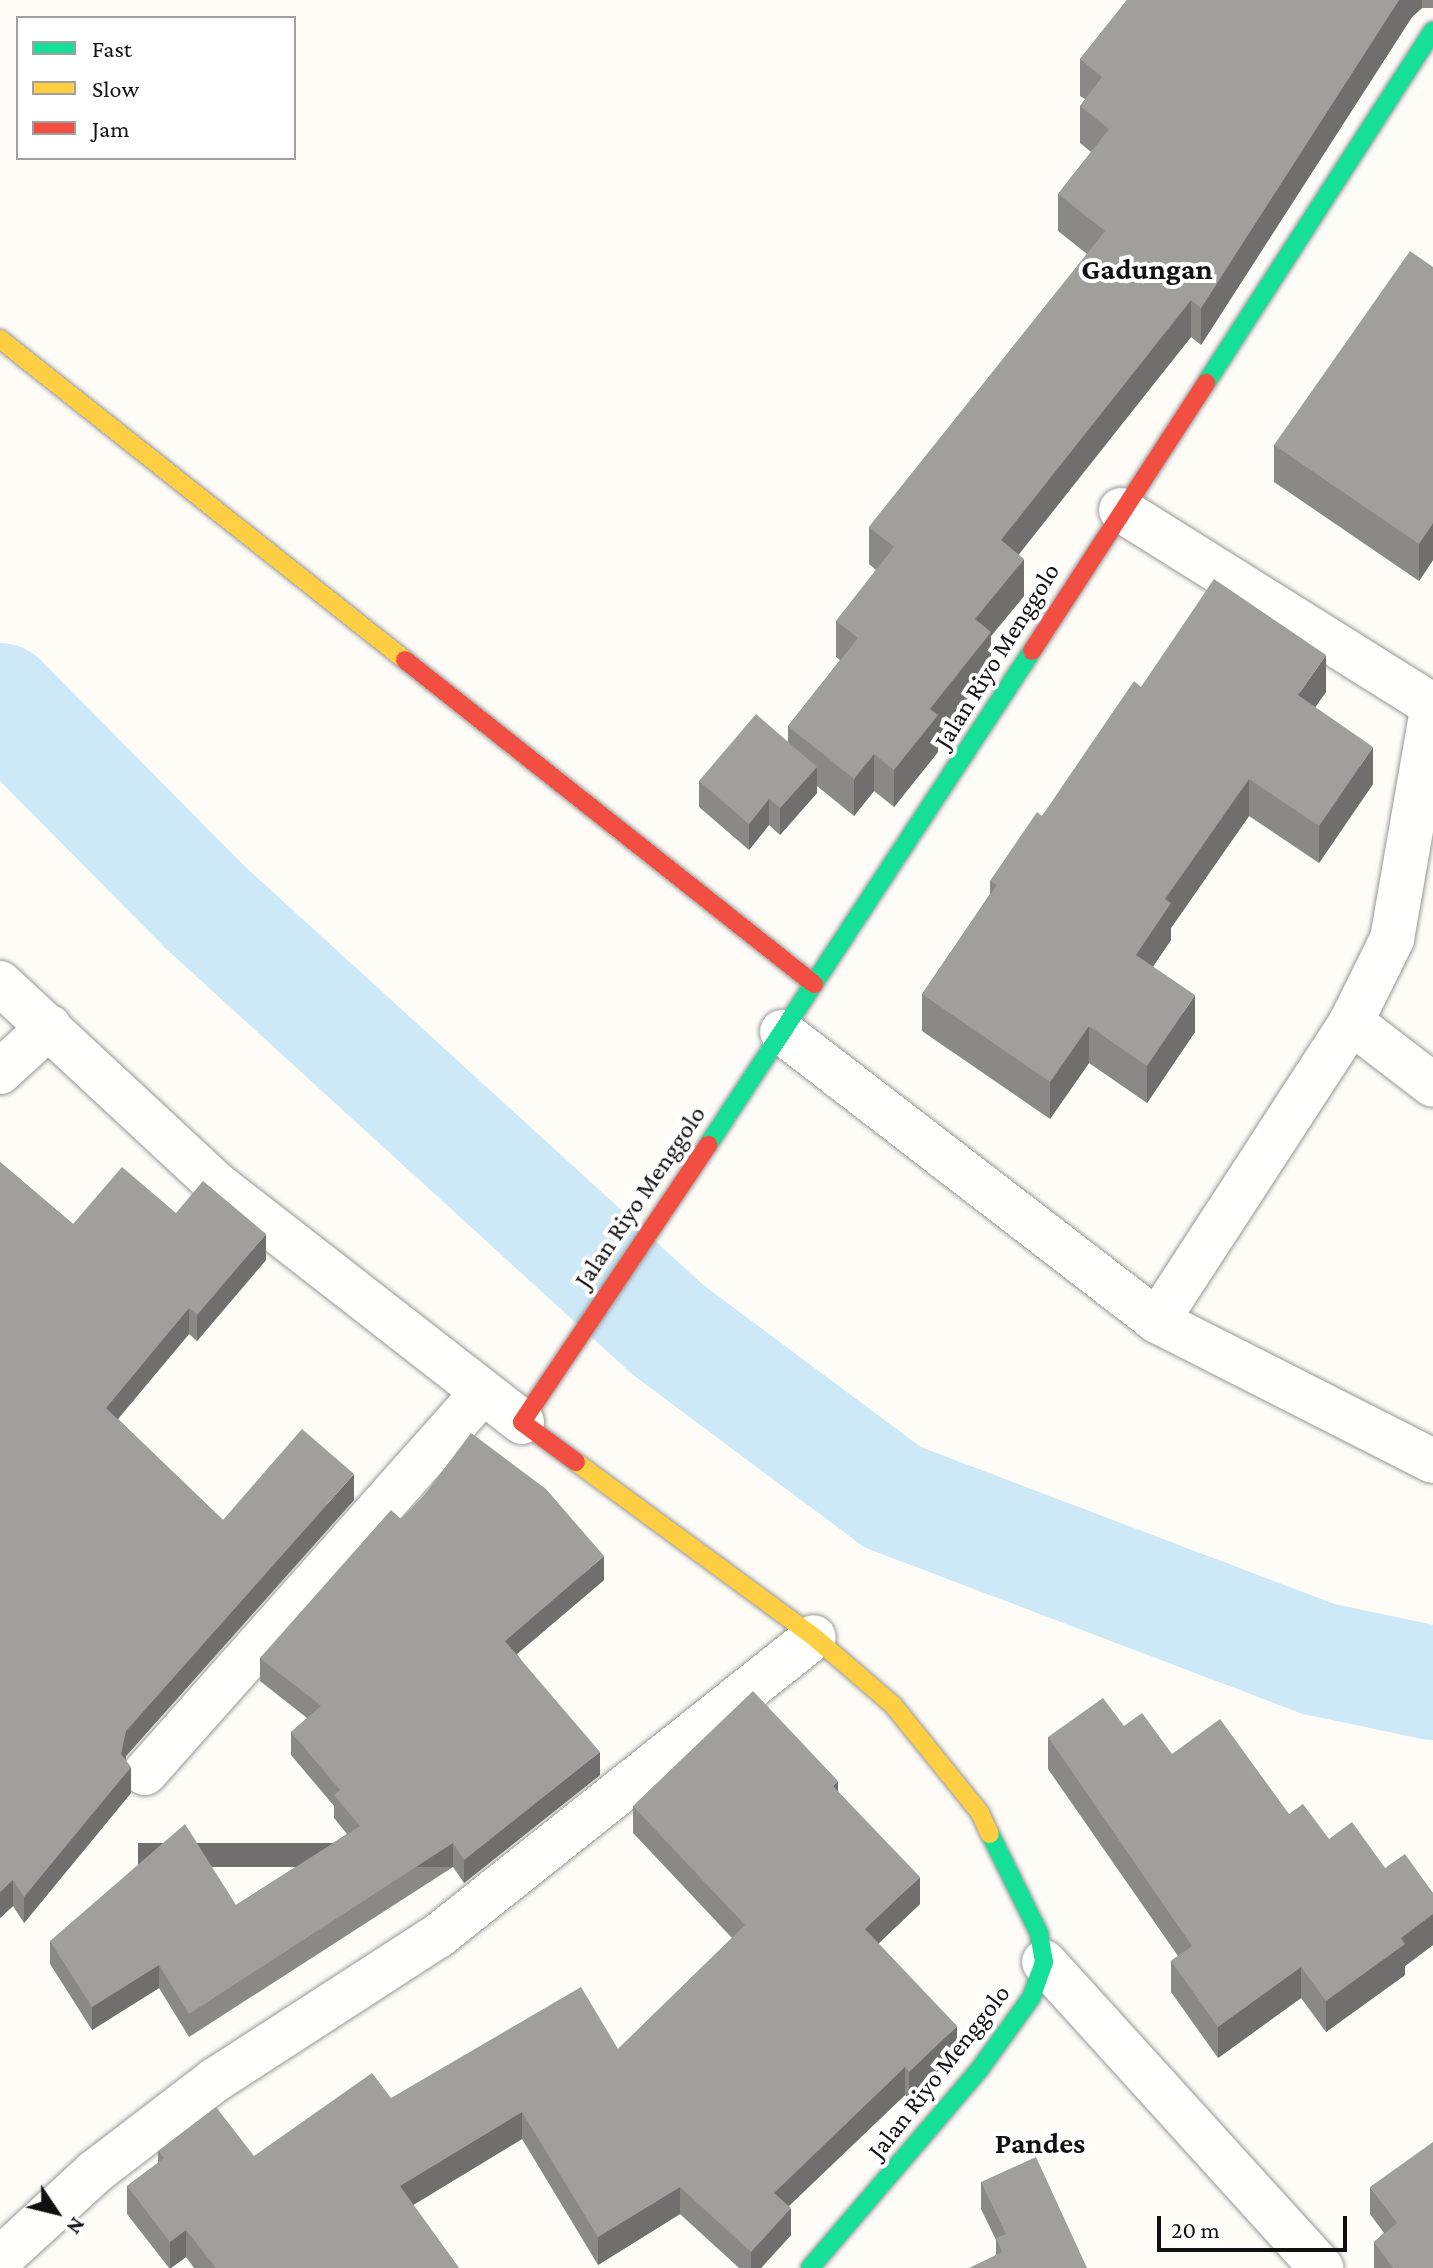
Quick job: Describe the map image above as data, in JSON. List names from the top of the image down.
{
  "streets": {
    "street": ["Jalan Riyo Menggolo"]
  },
  "districts": ["Gadungan", "Pandes"],
  "legend": ["Fast", "Slow", "Jam"],
  "scale_bar": "20 m",
  "north": "bottom right"
}
